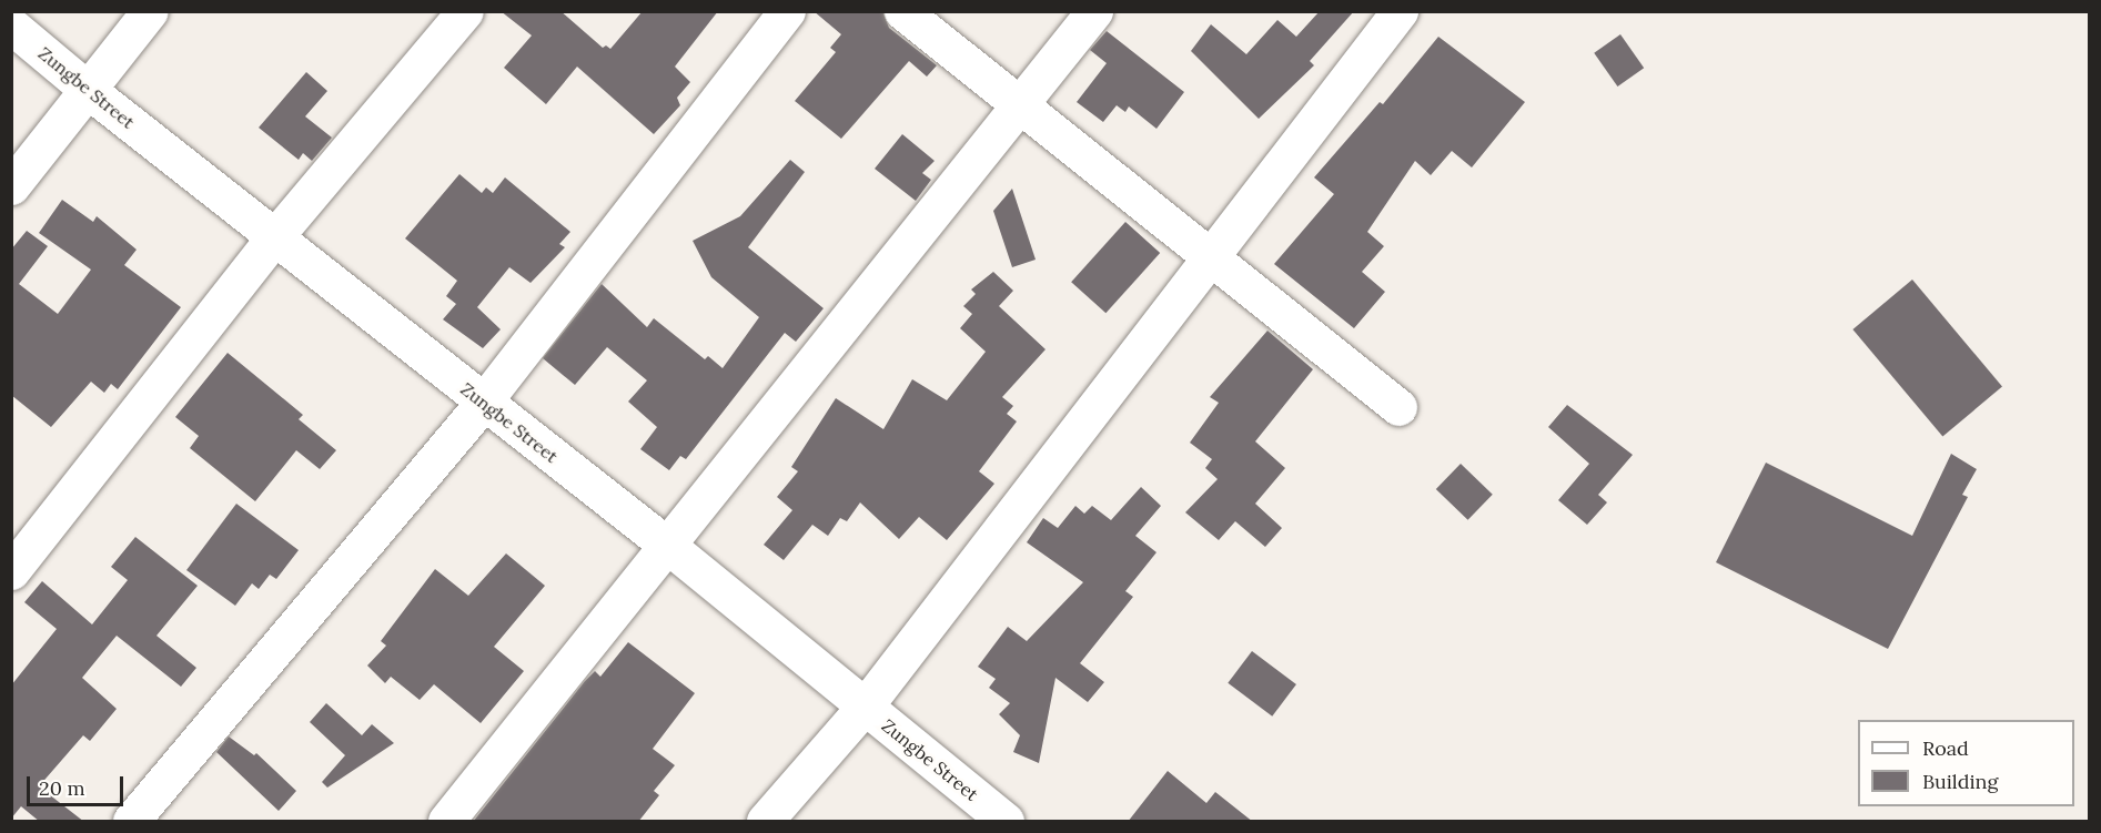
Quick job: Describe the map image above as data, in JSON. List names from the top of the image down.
{
  "streets": {
    "street": ["Zungbe Street"]
  },
  "legend": ["Road", "Building"],
  "scale_bar": "20 m"
}
